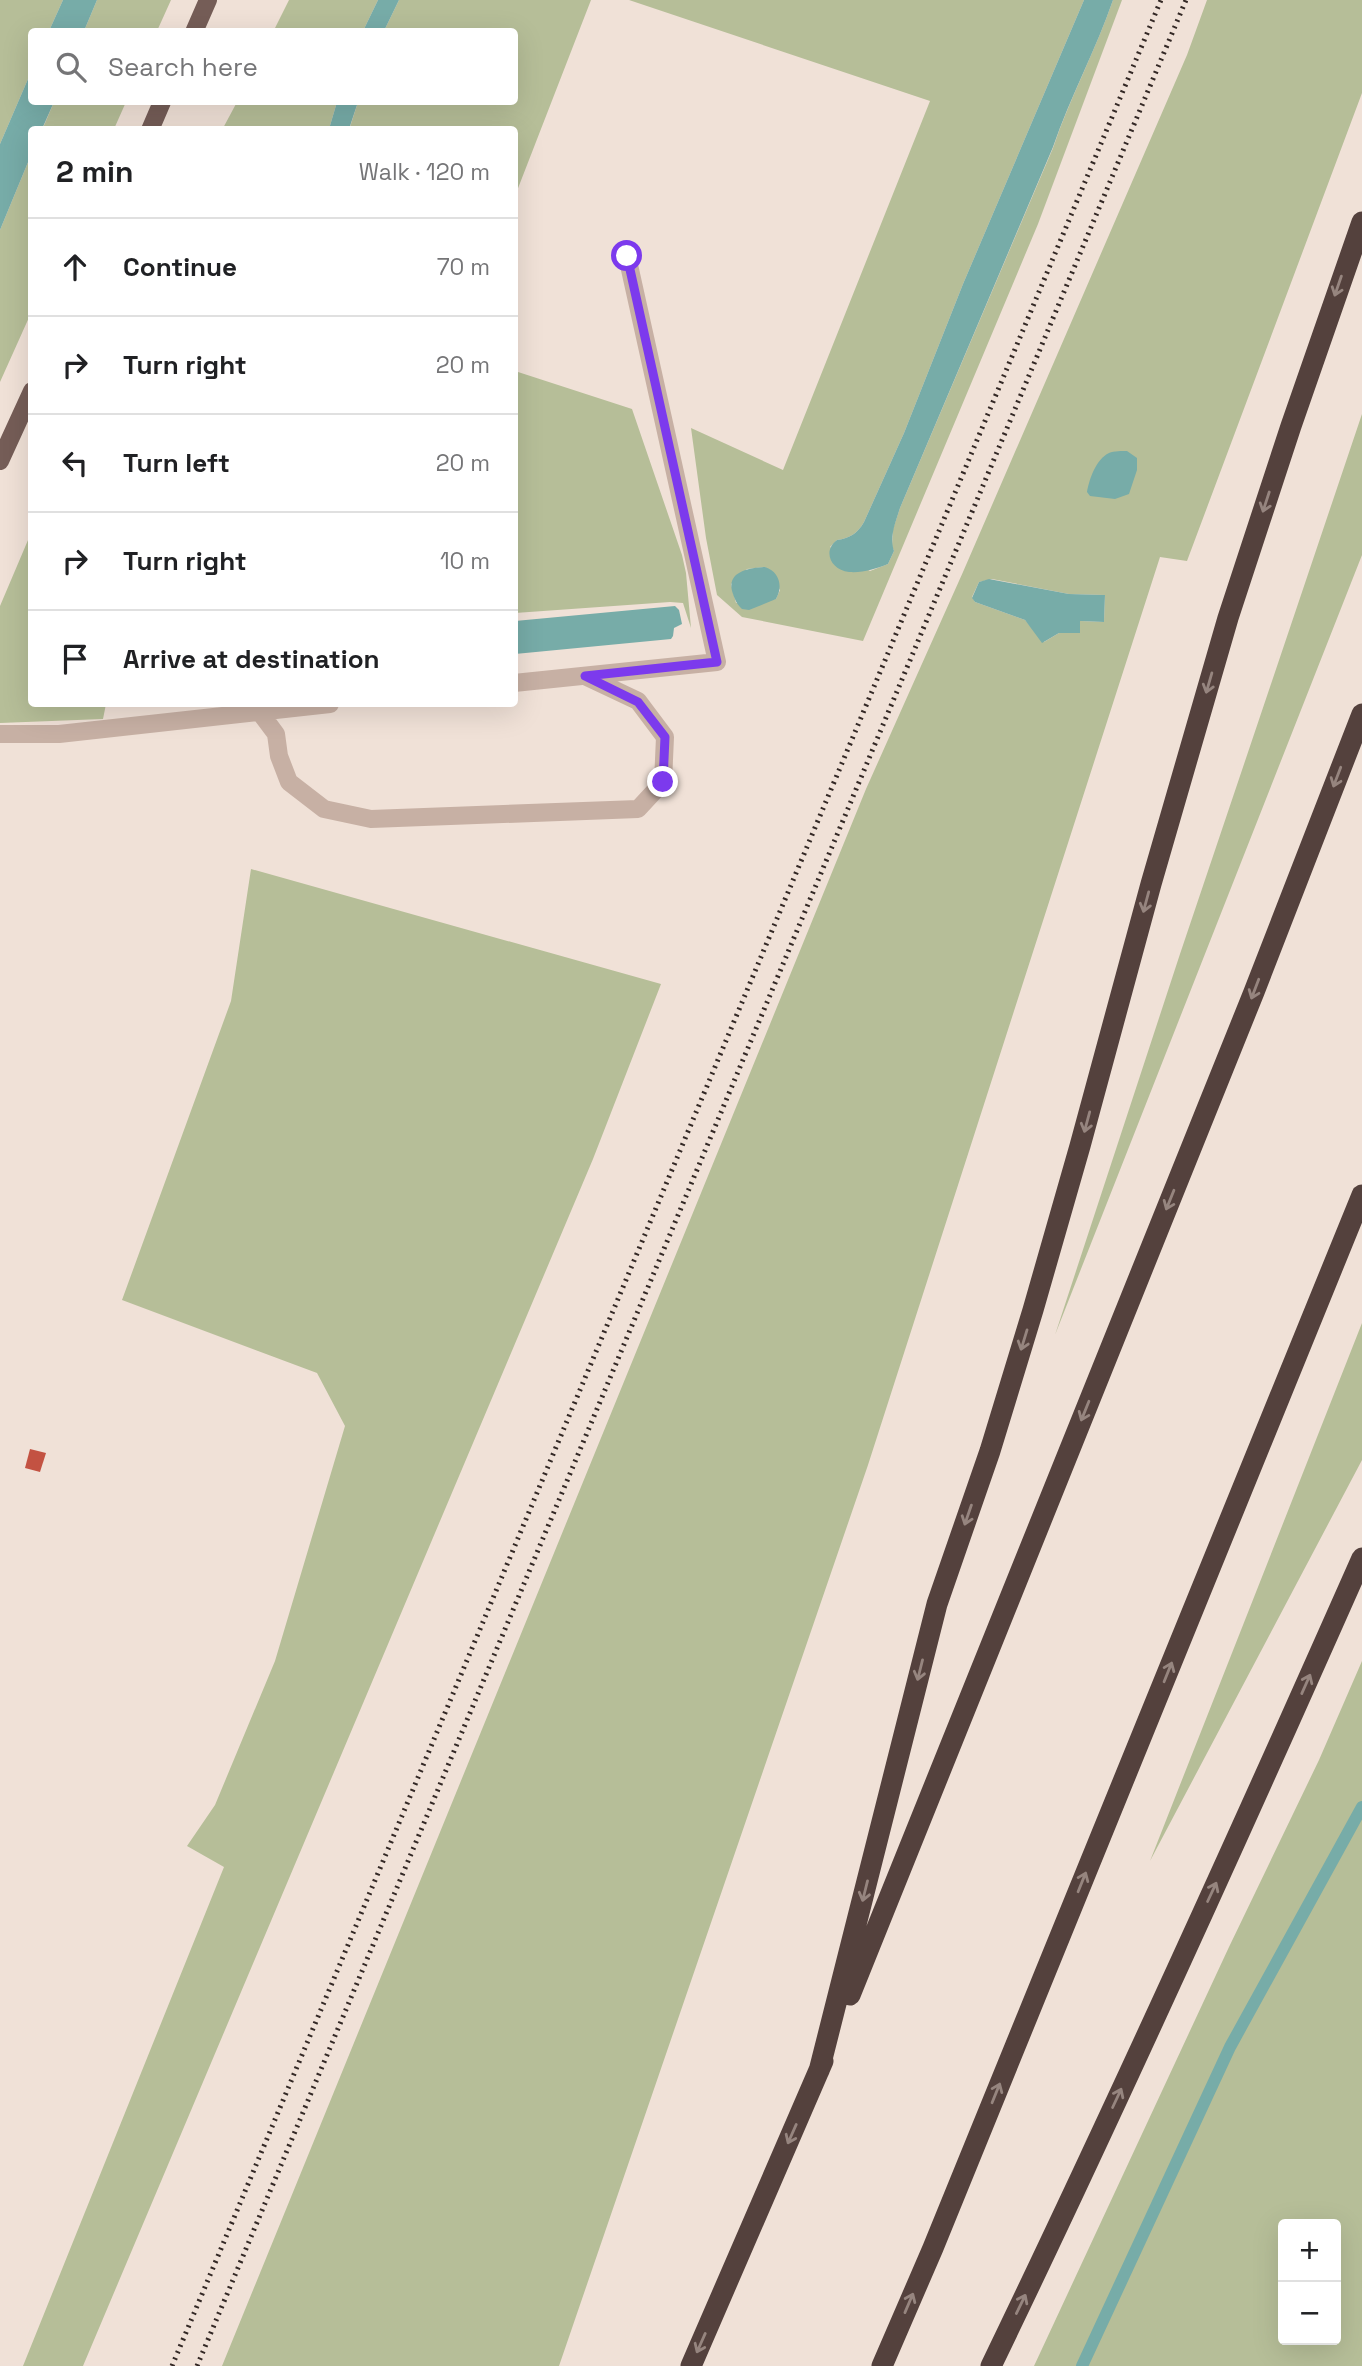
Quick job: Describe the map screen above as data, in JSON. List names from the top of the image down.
{
  "page": {
    "search": "Search here",
    "heading": ["2 min", "Walk · 120 m"],
    "list": [
      ["Continue", "70 m"],
      ["Turn right", "20 m"],
      ["Turn left", "20 m"],
      ["Turn right", "10 m"],
      "Arrive at destination"
    ],
    "map_buttons": ["+", "−"]
  }
}
